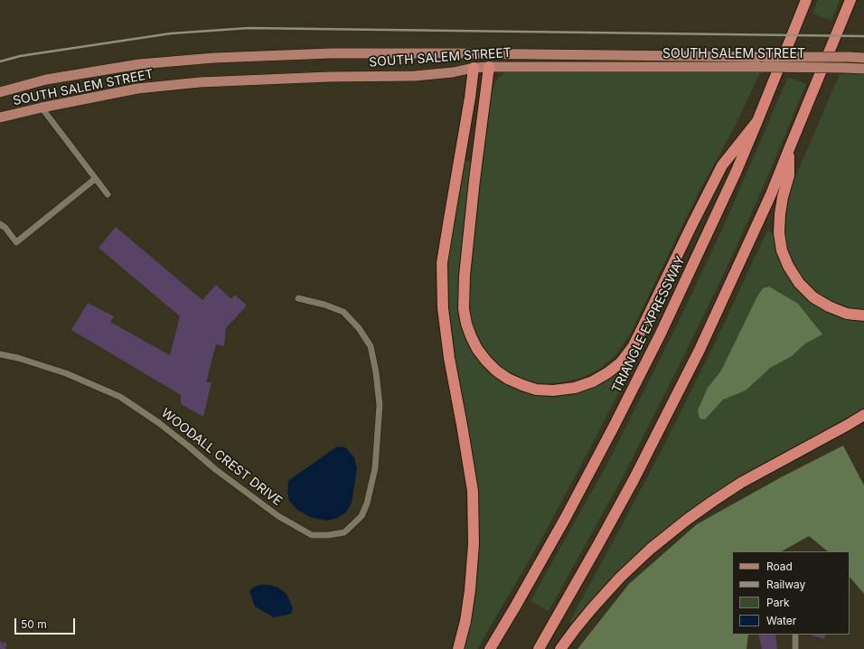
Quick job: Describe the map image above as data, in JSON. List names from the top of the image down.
{
  "streets": {
    "highway": ["TRIANGLE EXPRESSWAY"],
    "main road": ["SOUTH SALEM STREET"],
    "street": ["WOODALL CREST DRIVE"]
  },
  "legend": [
    "Road",
    "Railway",
    "Park",
    "Water"
  ],
  "scale_bar": "50 m"
}
